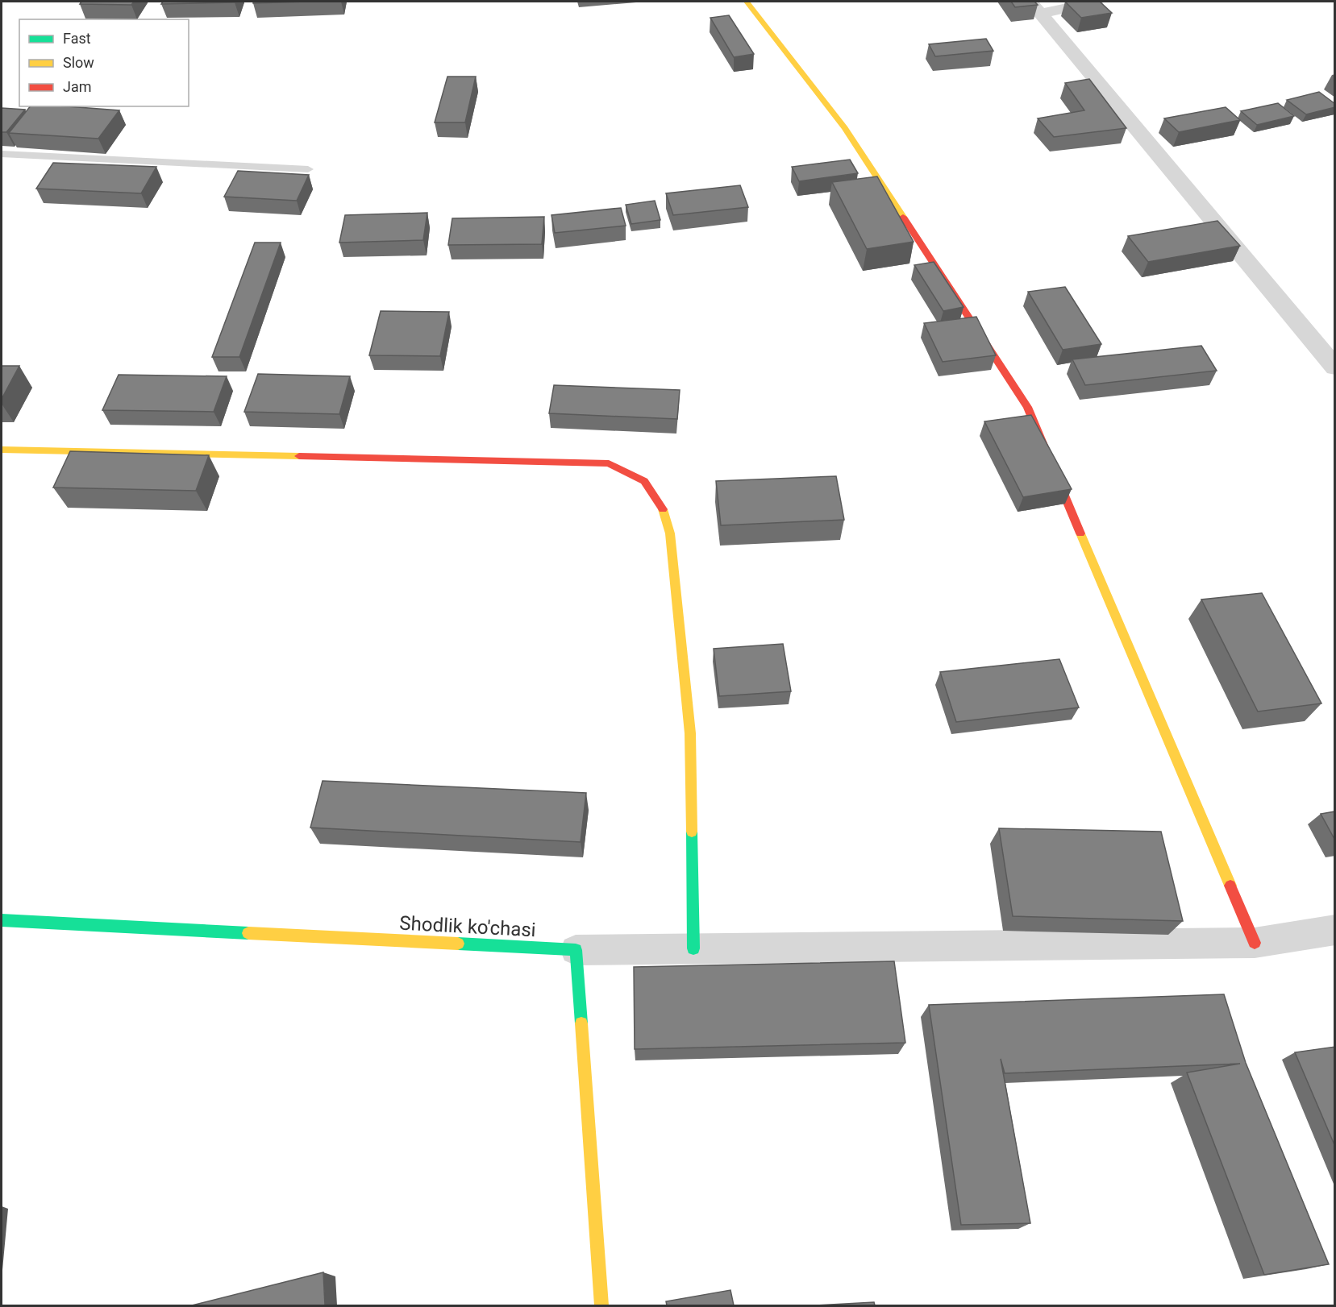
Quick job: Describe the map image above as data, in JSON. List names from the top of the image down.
{
  "streets": {
    "street": ["Shodlik ko'chasi"]
  },
  "legend": ["Fast", "Slow", "Jam"]
}
